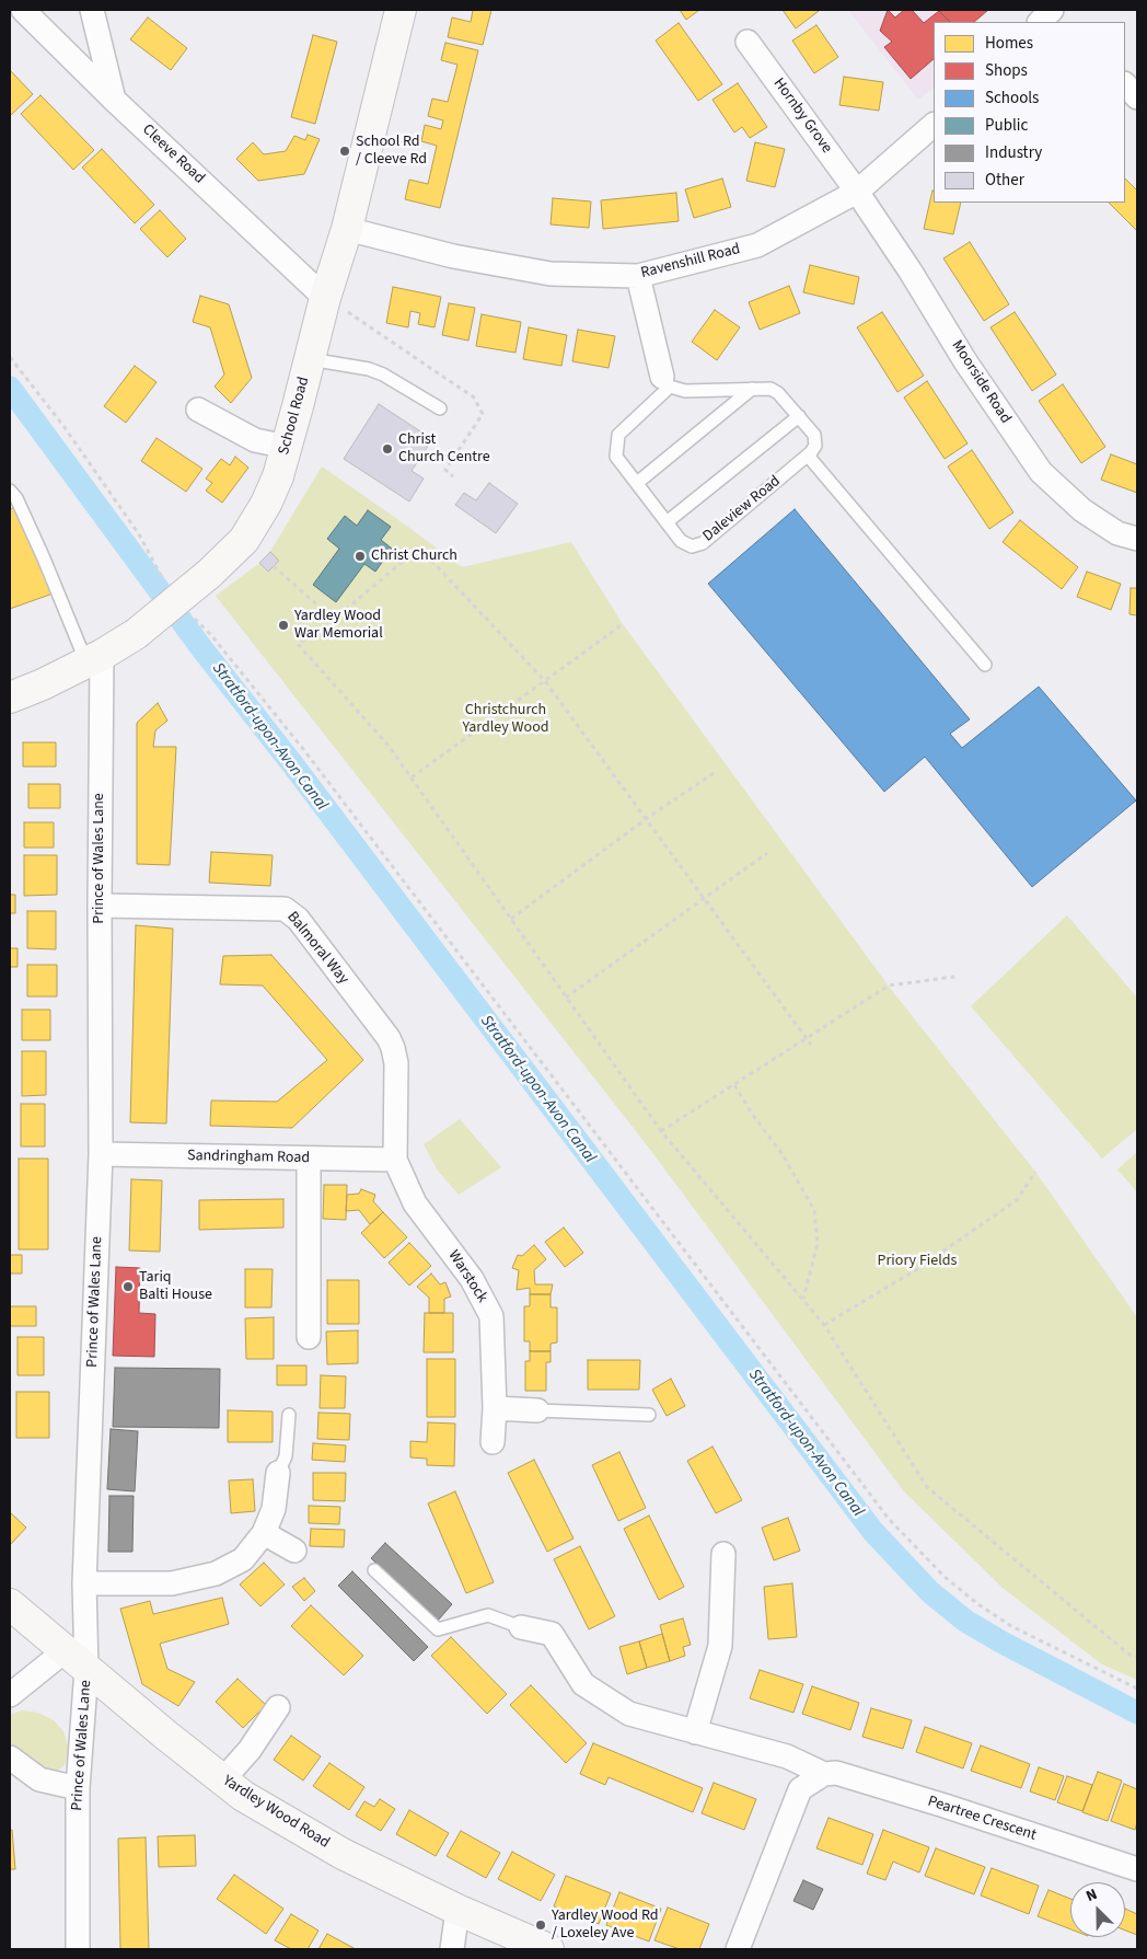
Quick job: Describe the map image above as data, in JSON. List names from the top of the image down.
{
  "streets": {
    "street": [
      "Hornby Grove",
      "Cleeve Road",
      "Ravenshill Road",
      "Moorside Road",
      "School Road",
      "Prince of Wales Lane",
      "Balmoral Way",
      "Sandringham Road",
      "Warstock",
      "Yardley Wood Road",
      "Peartree Crescent"
    ],
    "lane": ["Daleview Road"]
  },
  "crossings": [
    ["Hornby Grove", "Ravenshill Road"],
    ["Hornby Grove", "Moorside Road"],
    ["Cleeve Road", "School Road"],
    ["Ravenshill Road", "Moorside Road"],
    ["Ravenshill Road", "School Road"],
    ["School Road", "Prince of Wales Lane"],
    ["Prince of Wales Lane", "Balmoral Way"],
    ["Prince of Wales Lane", "Sandringham Road"],
    ["Prince of Wales Lane", "Yardley Wood Road"],
    ["Balmoral Way", "Sandringham Road"],
    ["Balmoral Way", "Warstock"],
    ["Sandringham Road", "Warstock"]
  ],
  "water": ["Stratford-upon-Avon Canal"],
  "parks": ["Christchurch Yardley Wood", "Priory Fields"],
  "places": [
    "School Rd / Cleeve Rd",
    "Christ Church Centre",
    "Christ Church",
    "Yardley Wood War Memorial",
    "Tariq Balti House",
    "Yardley Wood Rd / Loxeley Ave"
  ],
  "legend": [
    "Homes",
    "Shops",
    "Schools",
    "Public",
    "Industry",
    "Other"
  ],
  "north": "top left"
}
